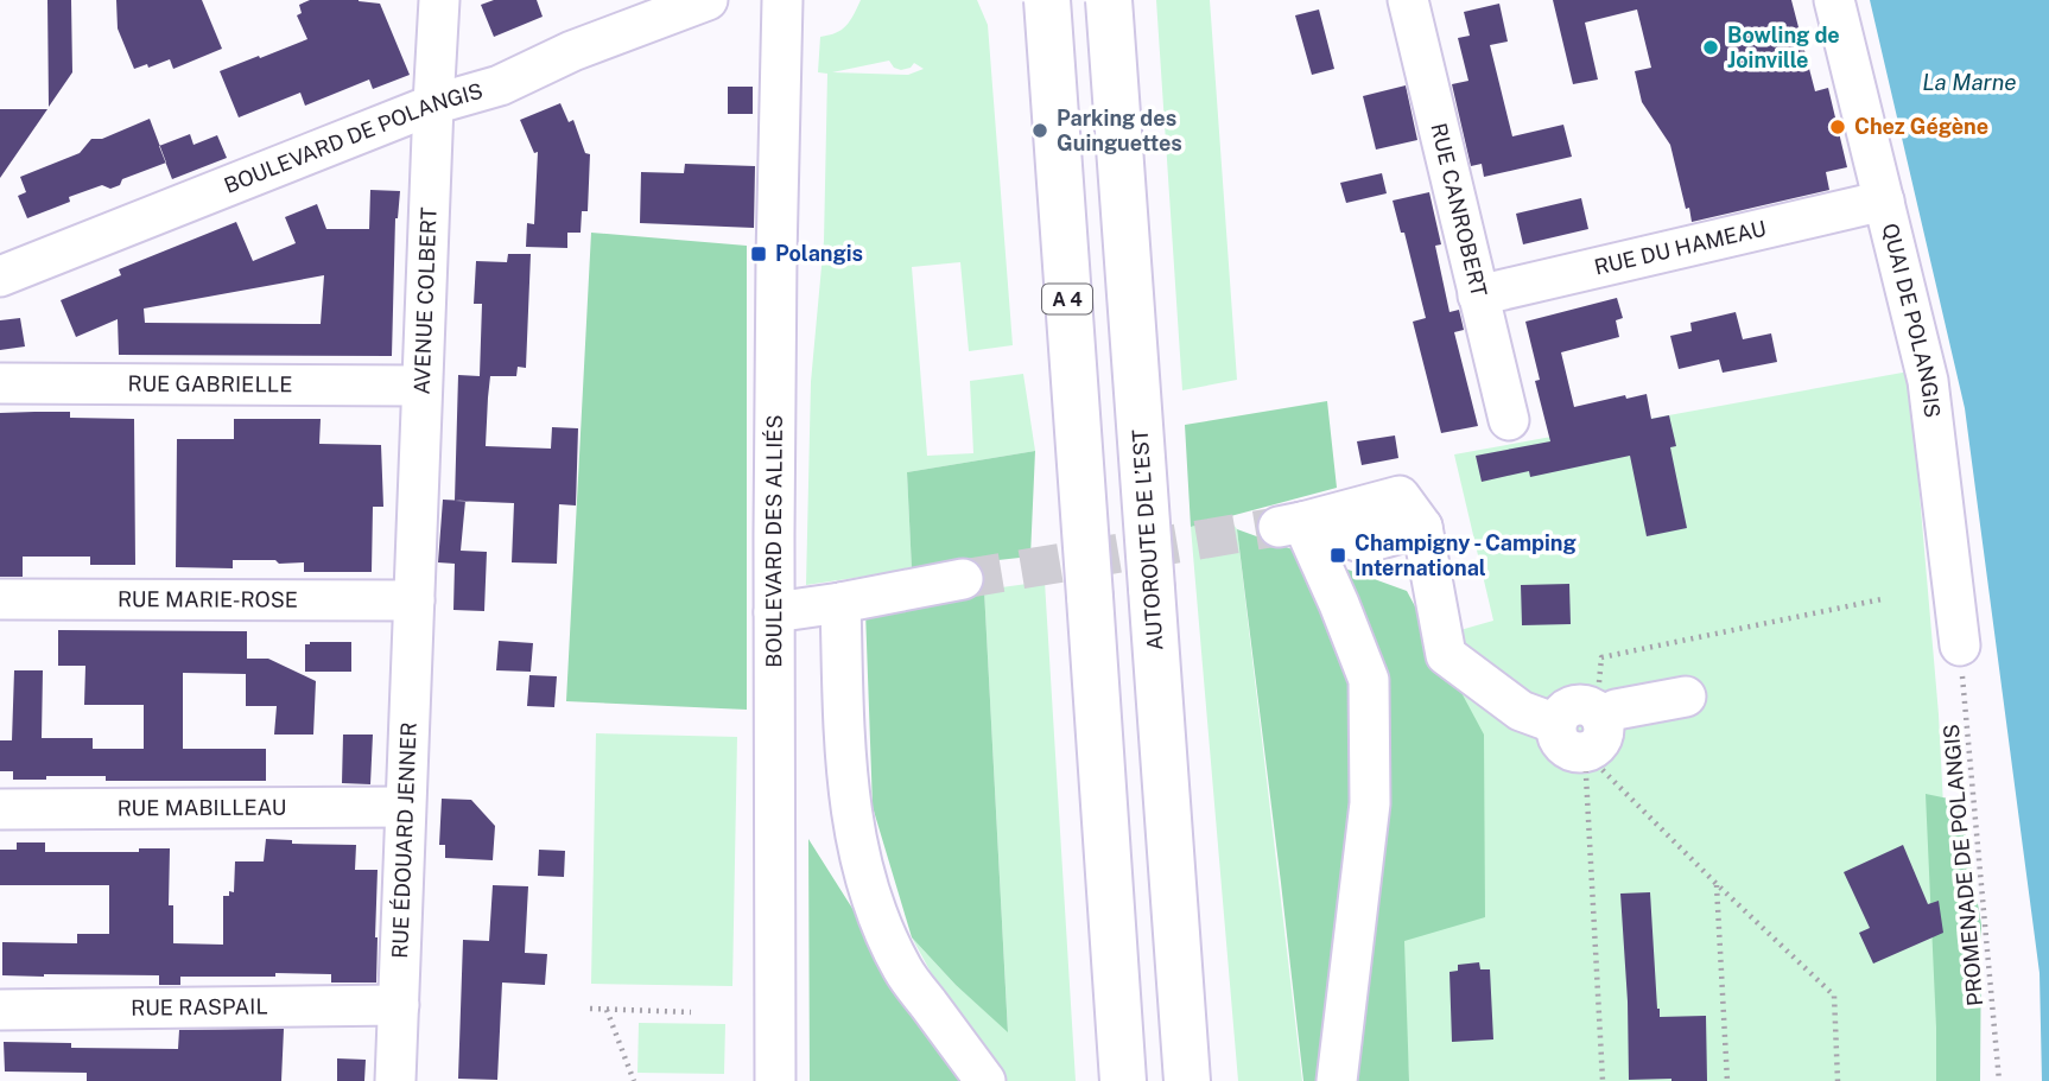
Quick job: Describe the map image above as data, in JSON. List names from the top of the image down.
{
  "streets": {
    "highway": ["A 4", "AUTOROUTE DE L’EST"],
    "street": [
      "BOULEVARD DE POLANGIS",
      "RUE CANROBERT",
      "RUE DU HAMEAU",
      "AVENUE COLBERT",
      "QUAI DE POLANGIS",
      "RUE GABRIELLE",
      "BOULEVARD DES ALLIÉS",
      "RUE MARIE-ROSE",
      "RUE MABILLEAU",
      "RUE ÉDOUARD JENNER",
      "RUE RASPAIL"
    ],
    "path": ["PROMENADE DE POLANGIS"]
  },
  "crossings": [
    ["BOULEVARD DE POLANGIS", "AVENUE COLBERT"],
    ["RUE CANROBERT", "RUE DU HAMEAU"],
    ["RUE DU HAMEAU", "QUAI DE POLANGIS"],
    ["AVENUE COLBERT", "RUE GABRIELLE"],
    ["AVENUE COLBERT", "RUE MARIE-ROSE"],
    ["AVENUE COLBERT", "RUE ÉDOUARD JENNER"],
    ["QUAI DE POLANGIS", "PROMENADE DE POLANGIS"],
    ["RUE MARIE-ROSE", "RUE ÉDOUARD JENNER"],
    ["RUE MABILLEAU", "RUE ÉDOUARD JENNER"],
    ["RUE ÉDOUARD JENNER", "RUE RASPAIL"]
  ],
  "water": ["La Marne"],
  "places": {
    "other": ["Bowling de Joinville", "Chez Gégène", "Parking des Guinguettes"],
    "transit": ["Polangis", "Champigny - Camping International"]
  }
}
